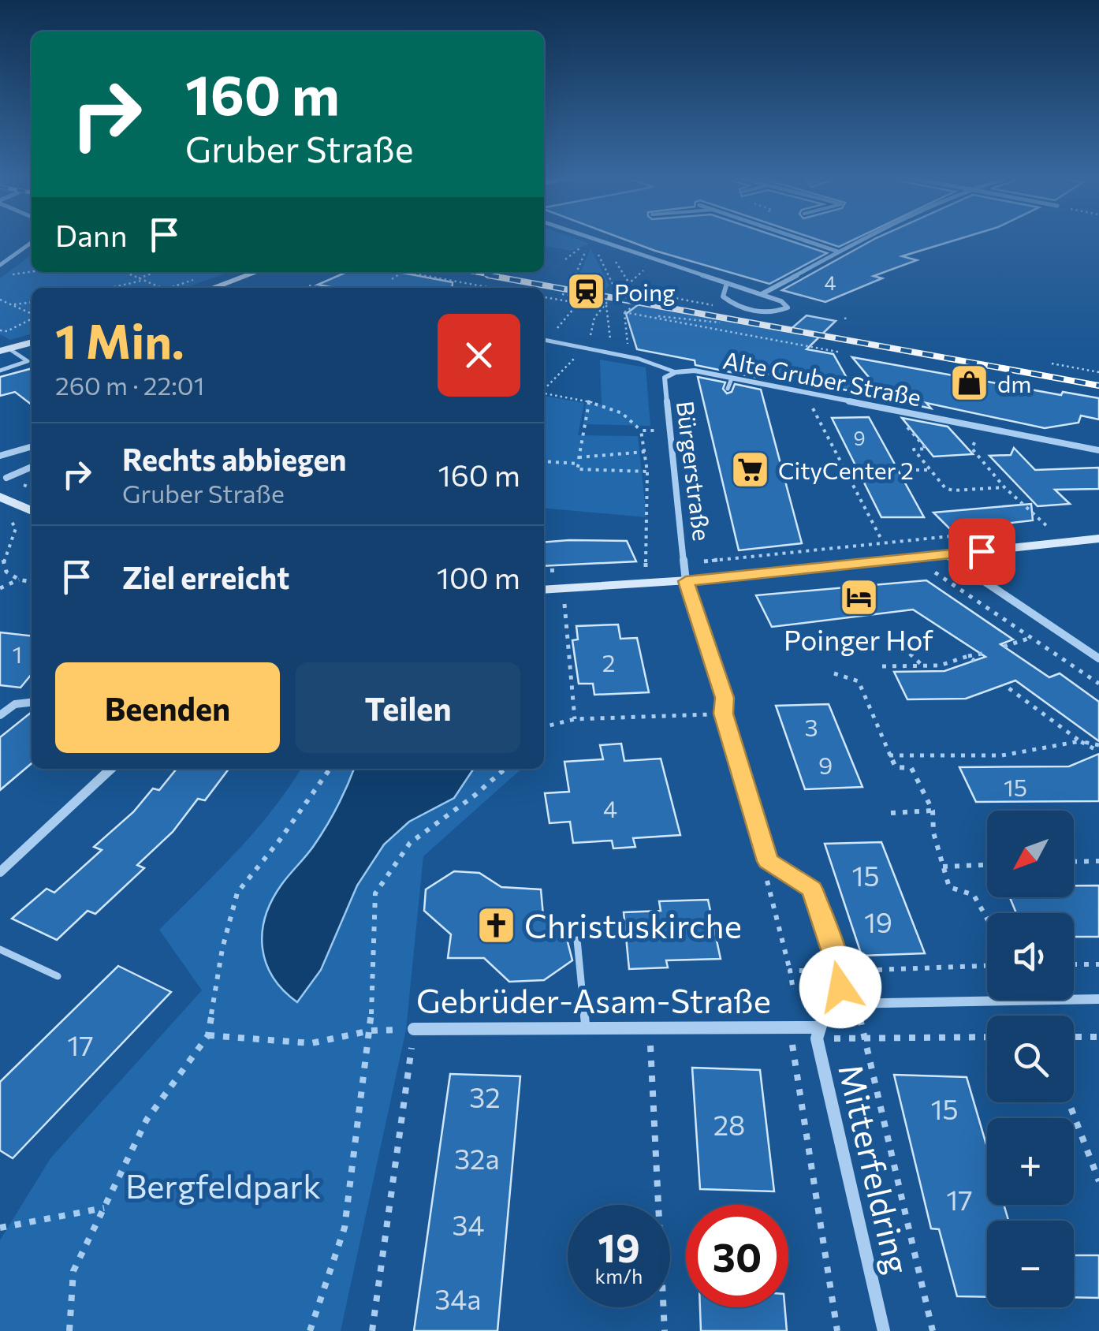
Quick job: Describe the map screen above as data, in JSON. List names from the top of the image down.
{
  "streets": {
    "street": [
      "Alte Gruber Straße",
      "Bürgerstraße",
      "Gebrüder-Asam-Straße",
      "Mitterfeldring"
    ]
  },
  "crossings": [
    ["Alte Gruber Straße", "Bürgerstraße"],
    ["Gebrüder-Asam-Straße", "Mitterfeldring"]
  ],
  "parks": ["Bergfeldpark"],
  "places": {
    "station": ["Poing"],
    "shop": ["dm"],
    "supermarket": ["CityCenter 2"],
    "hotel": ["Poinger Hof"],
    "church": ["Christuskirche"]
  },
  "house_numbers": [
    "4",
    "9",
    "1",
    "2",
    "3",
    "9",
    "15",
    "4",
    "15",
    "19",
    "17",
    "32",
    "15",
    "28",
    "32a",
    "17",
    "34",
    "34a"
  ],
  "north": "bottom left",
  "page": {
    "turn": ["160 m", "Gruber Straße"],
    "then": "Dann",
    "heading": ["1 Min.", "260 m · 22:01"],
    "list": [
      {
        "name": "Rechts abbiegen",
        "note": "Gruber Straße",
        "value": "160 m"
      },
      {
        "name": "Ziel erreicht",
        "value": "100 m"
      }
    ],
    "buttons": ["Beenden", "Teilen"],
    "map_buttons": ["+", "−"],
    "speed": "19 km/h",
    "limit": "30"
  }
}
